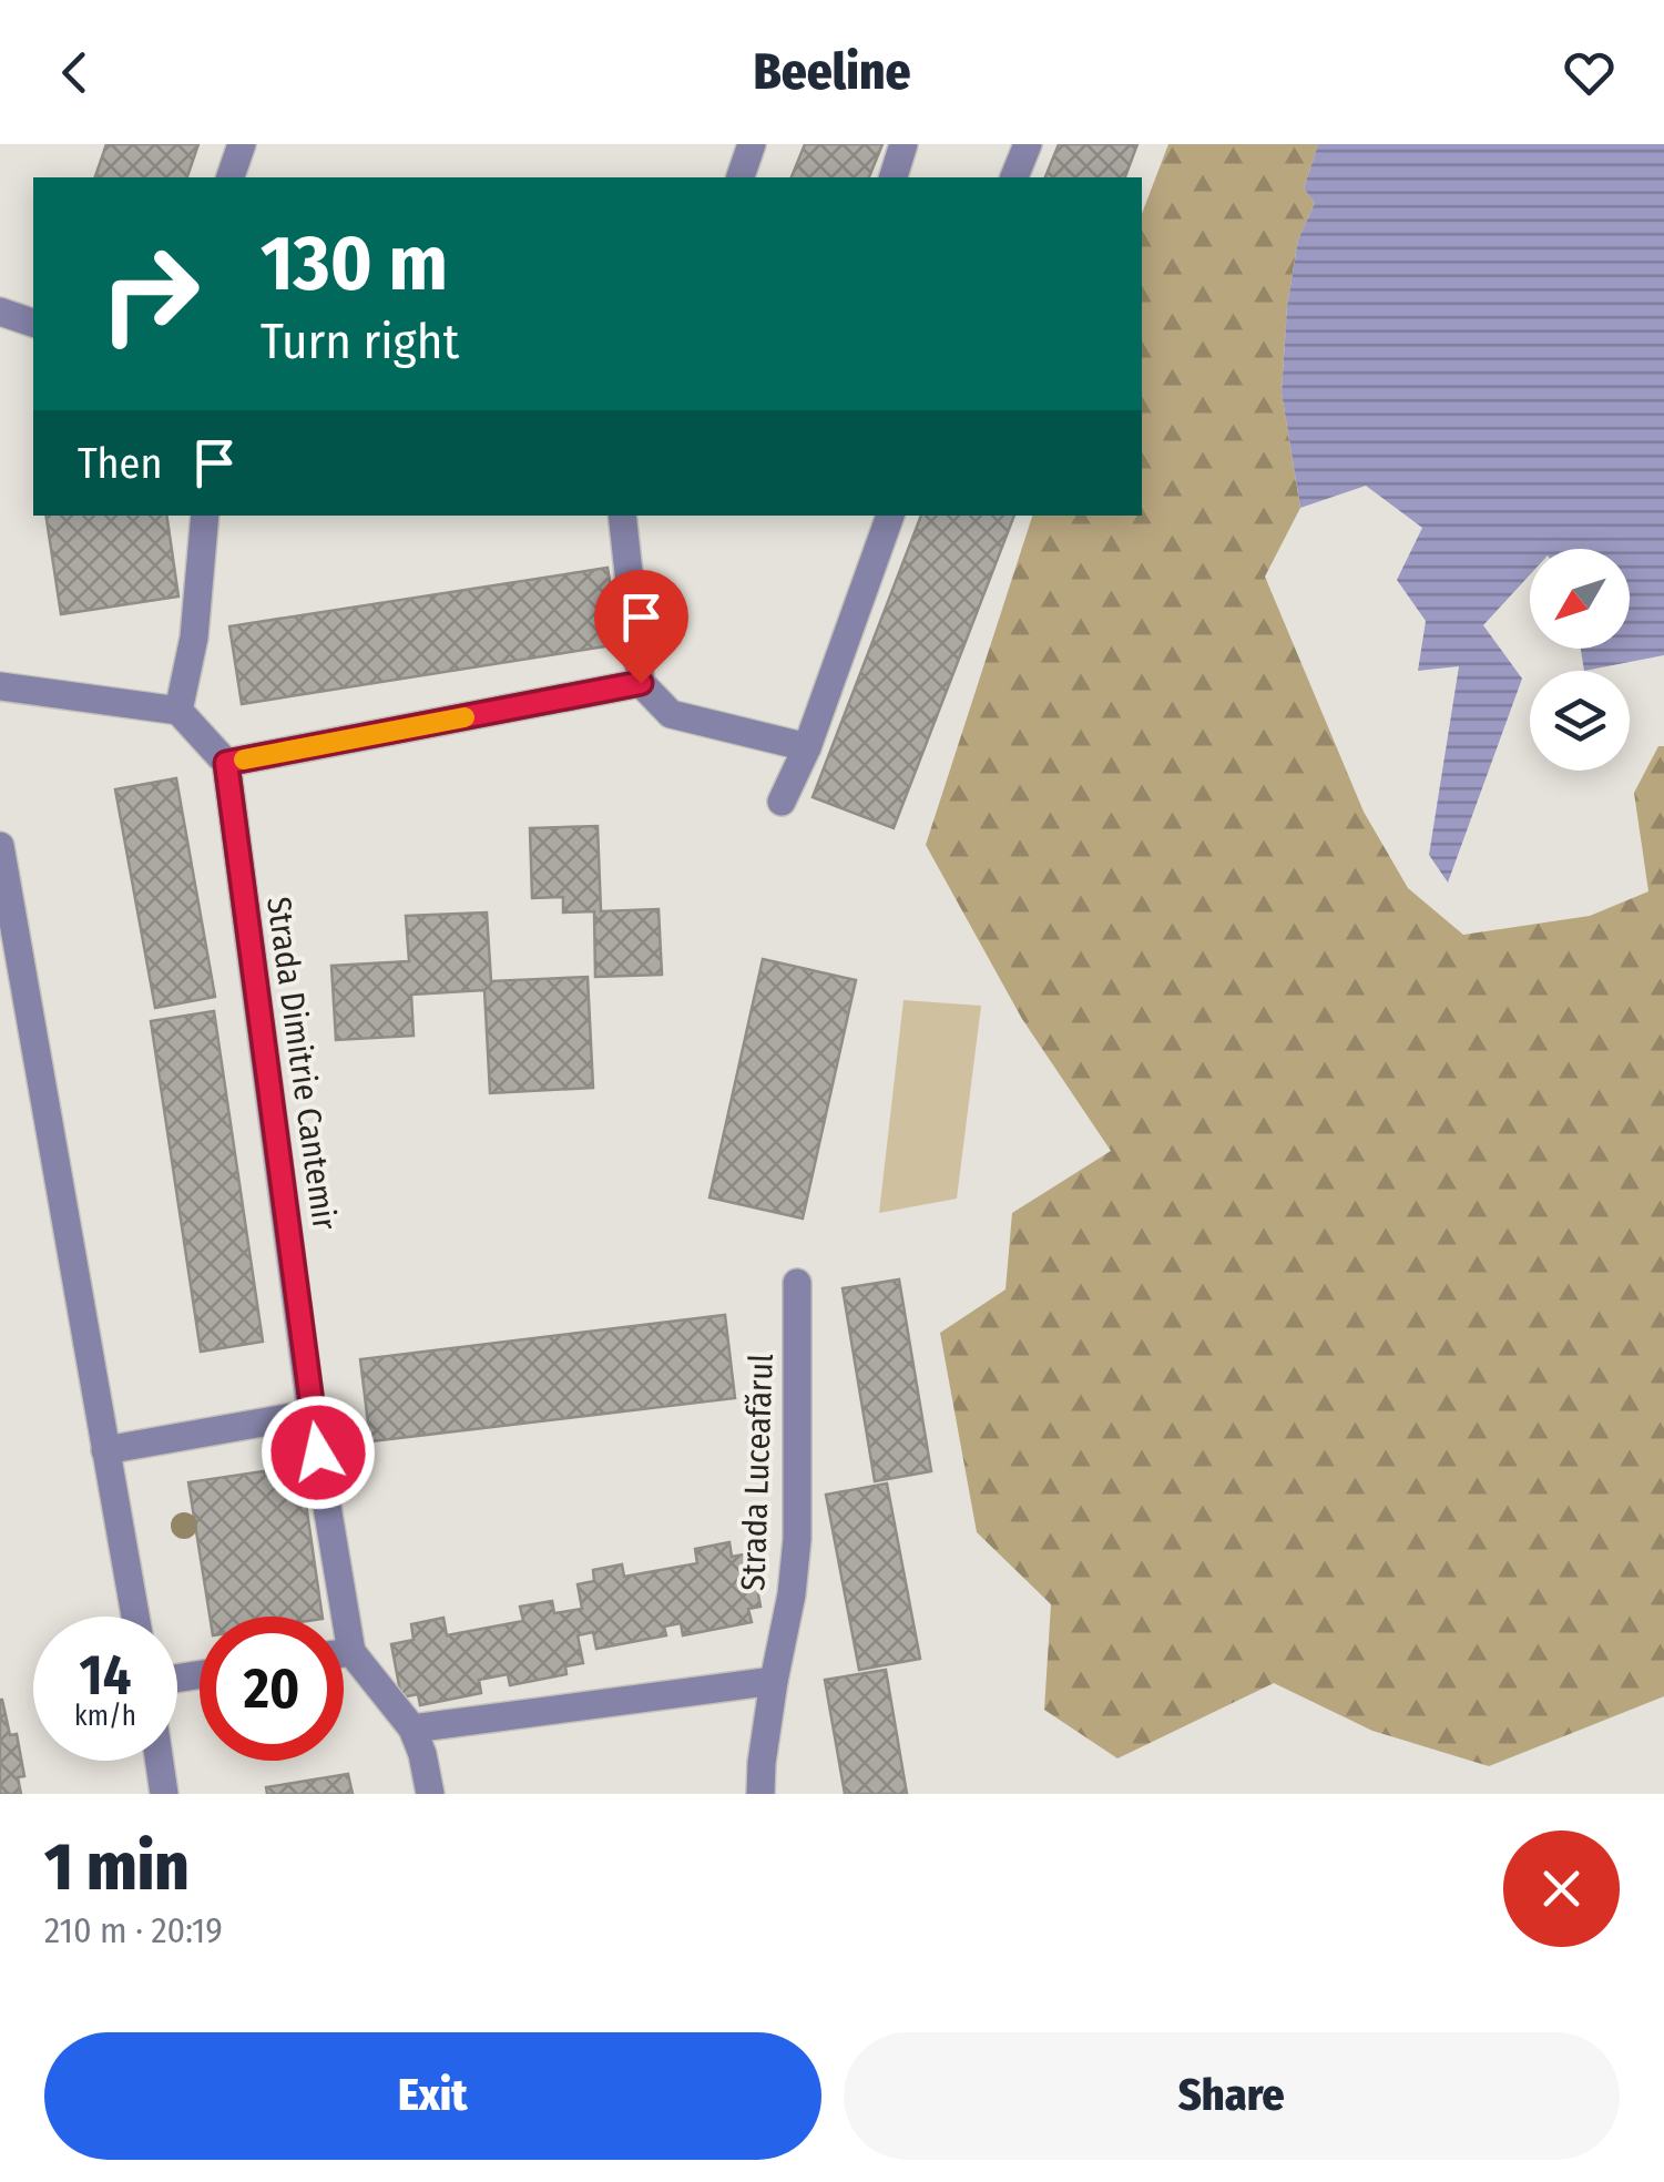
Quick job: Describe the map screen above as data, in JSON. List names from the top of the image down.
{
  "streets": {
    "street": ["Strada Dimitrie Cantemir", "Strada Luceafărul"]
  },
  "north": "bottom left",
  "page": {
    "header": "Beeline",
    "turn": ["130 m", "Turn right"],
    "then": "Then",
    "speed": "14 km/h",
    "limit": "20",
    "heading": ["1 min", "210 m · 20:19"],
    "buttons": ["Exit", "Share"]
  }
}
